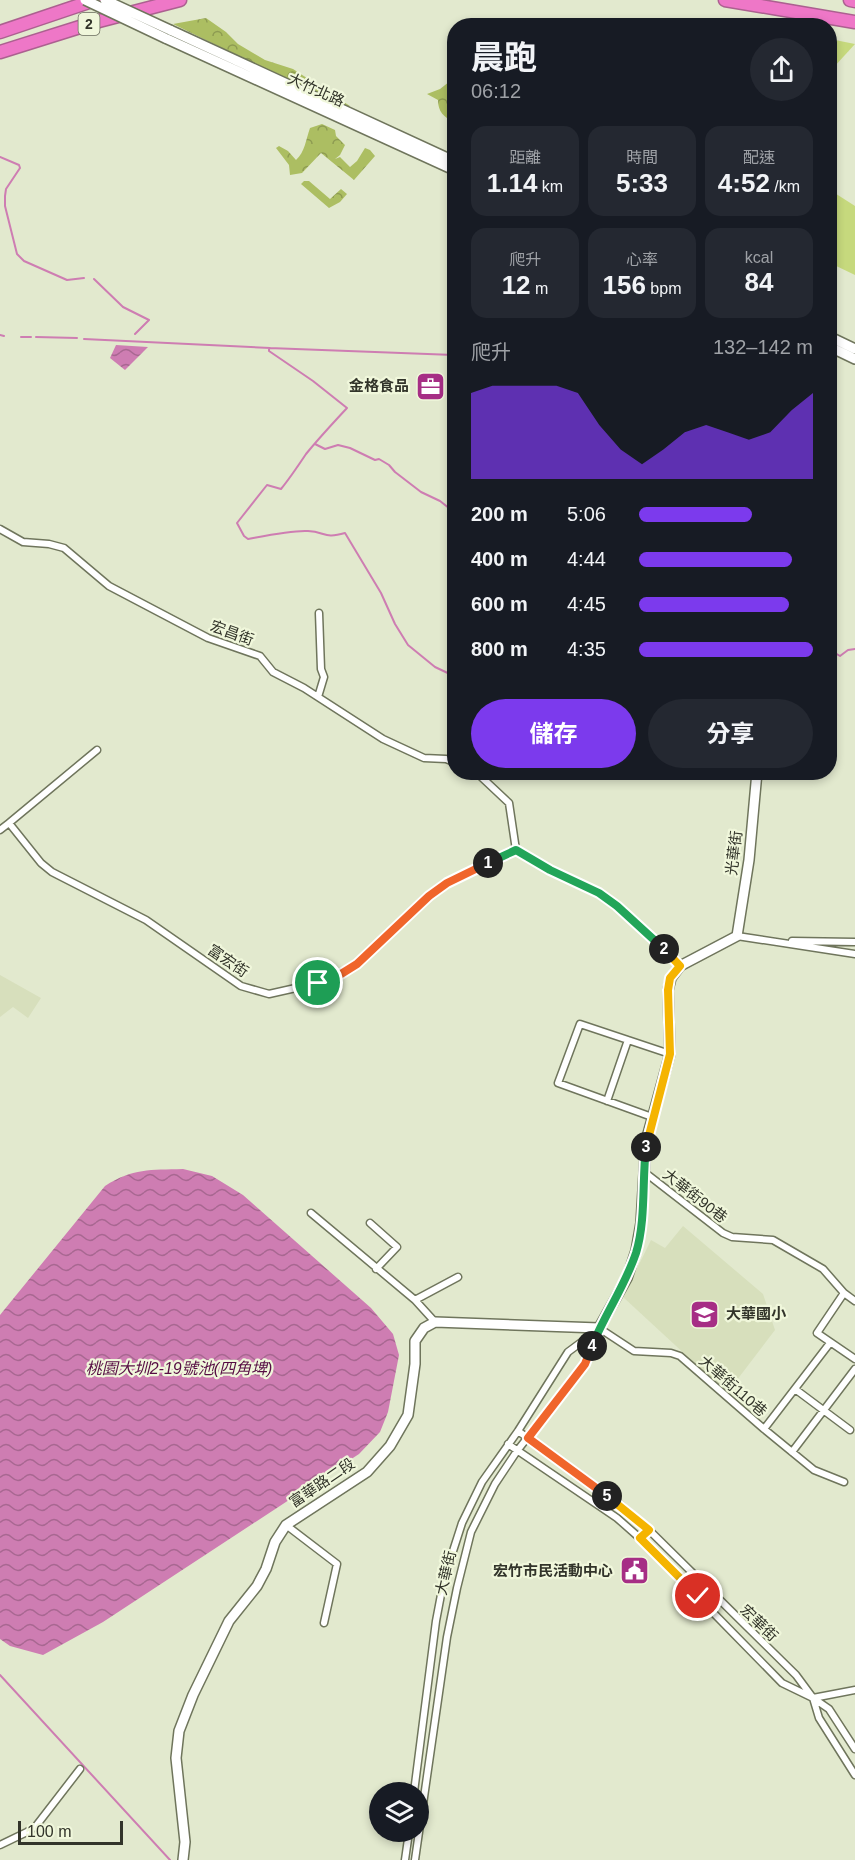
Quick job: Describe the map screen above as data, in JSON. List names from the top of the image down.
{
  "streets": {
    "highway": ["2"],
    "street": [
      "大竹北路",
      "宏昌街",
      "光華街",
      "富宏街",
      "大華街90巷",
      "大華街110巷",
      "富華路二段",
      "大華街",
      "宏華街"
    ]
  },
  "crossings": [
    ["大華街90巷", "大華街"],
    ["大華街110巷", "大華街"],
    ["大華街", "宏華街"]
  ],
  "water": ["桃園大圳2-19號池(四角埤)"],
  "places": {
    "office": ["金格食品"],
    "school or university": ["大華國小"],
    "public building": ["宏竹市民活動中心"]
  },
  "scale_bar": "100 m",
  "page": {
    "heading": ["晨跑", "06:12"],
    "stats": [
      ["距離", "1.14 km"],
      ["時間", "5:33"],
      ["配速", "4:52 /km"],
      ["爬升", "12 m"],
      ["心率", "156 bpm"],
      ["kcal", "84"]
    ],
    "chart": ["爬升", "132–142 m"],
    "list": [
      {
        "name": "200 m",
        "note": "5:06"
      },
      {
        "name": "400 m",
        "note": "4:44"
      },
      {
        "name": "600 m",
        "note": "4:45"
      },
      {
        "name": "800 m",
        "note": "4:35"
      }
    ],
    "buttons": ["儲存", "分享"],
    "pins": [
      "1",
      "2",
      "3",
      "4",
      "5"
    ],
    "scale": "100 m"
  }
}
